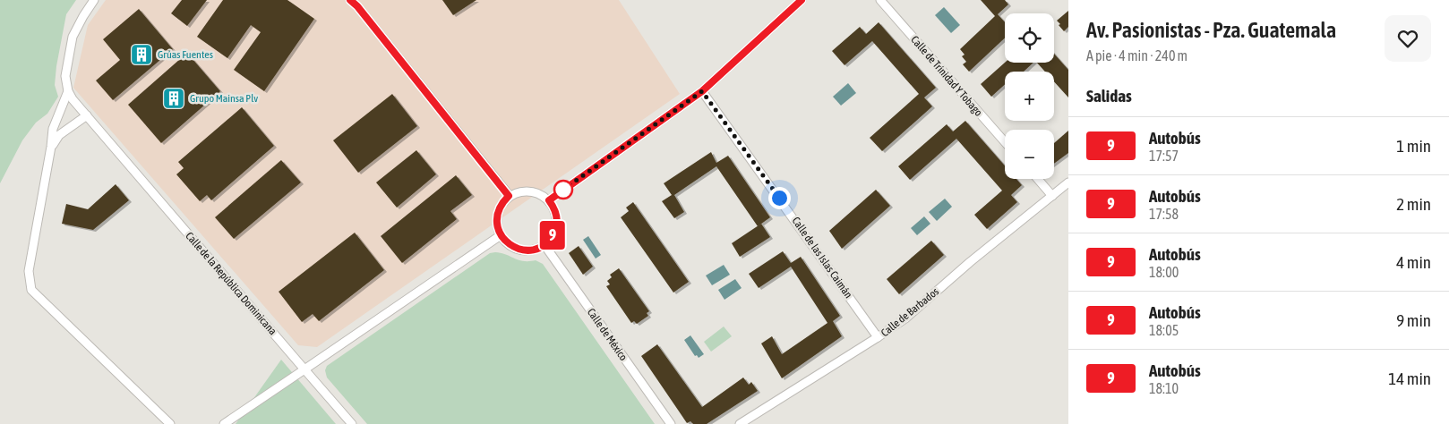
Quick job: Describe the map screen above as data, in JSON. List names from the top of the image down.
{
  "streets": {
    "street": [
      "Calle de Trinidad Y Tobago",
      "Calle de las Islas Caimán",
      "Calle de la República Dominicana",
      "Calle de Barbados",
      "Calle de México"
    ]
  },
  "crossings": [
    ["Calle de las Islas Caimán", "Calle de Barbados"]
  ],
  "places": {
    "building": ["Grúas Fuentes", "Grupo Mainsa Plv"]
  },
  "lines": ["bus line 9"],
  "page": {
    "on_map": "9",
    "heading": [
      ["Av. Pasionistas - Pza. Guatemala", "A pie · 4 min · 240 m"],
      "Salidas"
    ],
    "map_buttons": ["+", "−"],
    "list": [
      {
        "mark": "9",
        "name": "Autobús",
        "note": "17:57",
        "value": "1 min"
      },
      {
        "mark": "9",
        "name": "Autobús",
        "note": "17:58",
        "value": "2 min"
      },
      {
        "mark": "9",
        "name": "Autobús",
        "note": "18:00",
        "value": "4 min"
      },
      {
        "mark": "9",
        "name": "Autobús",
        "note": "18:05",
        "value": "9 min"
      },
      {
        "mark": "9",
        "name": "Autobús",
        "note": "18:10",
        "value": "14 min"
      }
    ]
  }
}
